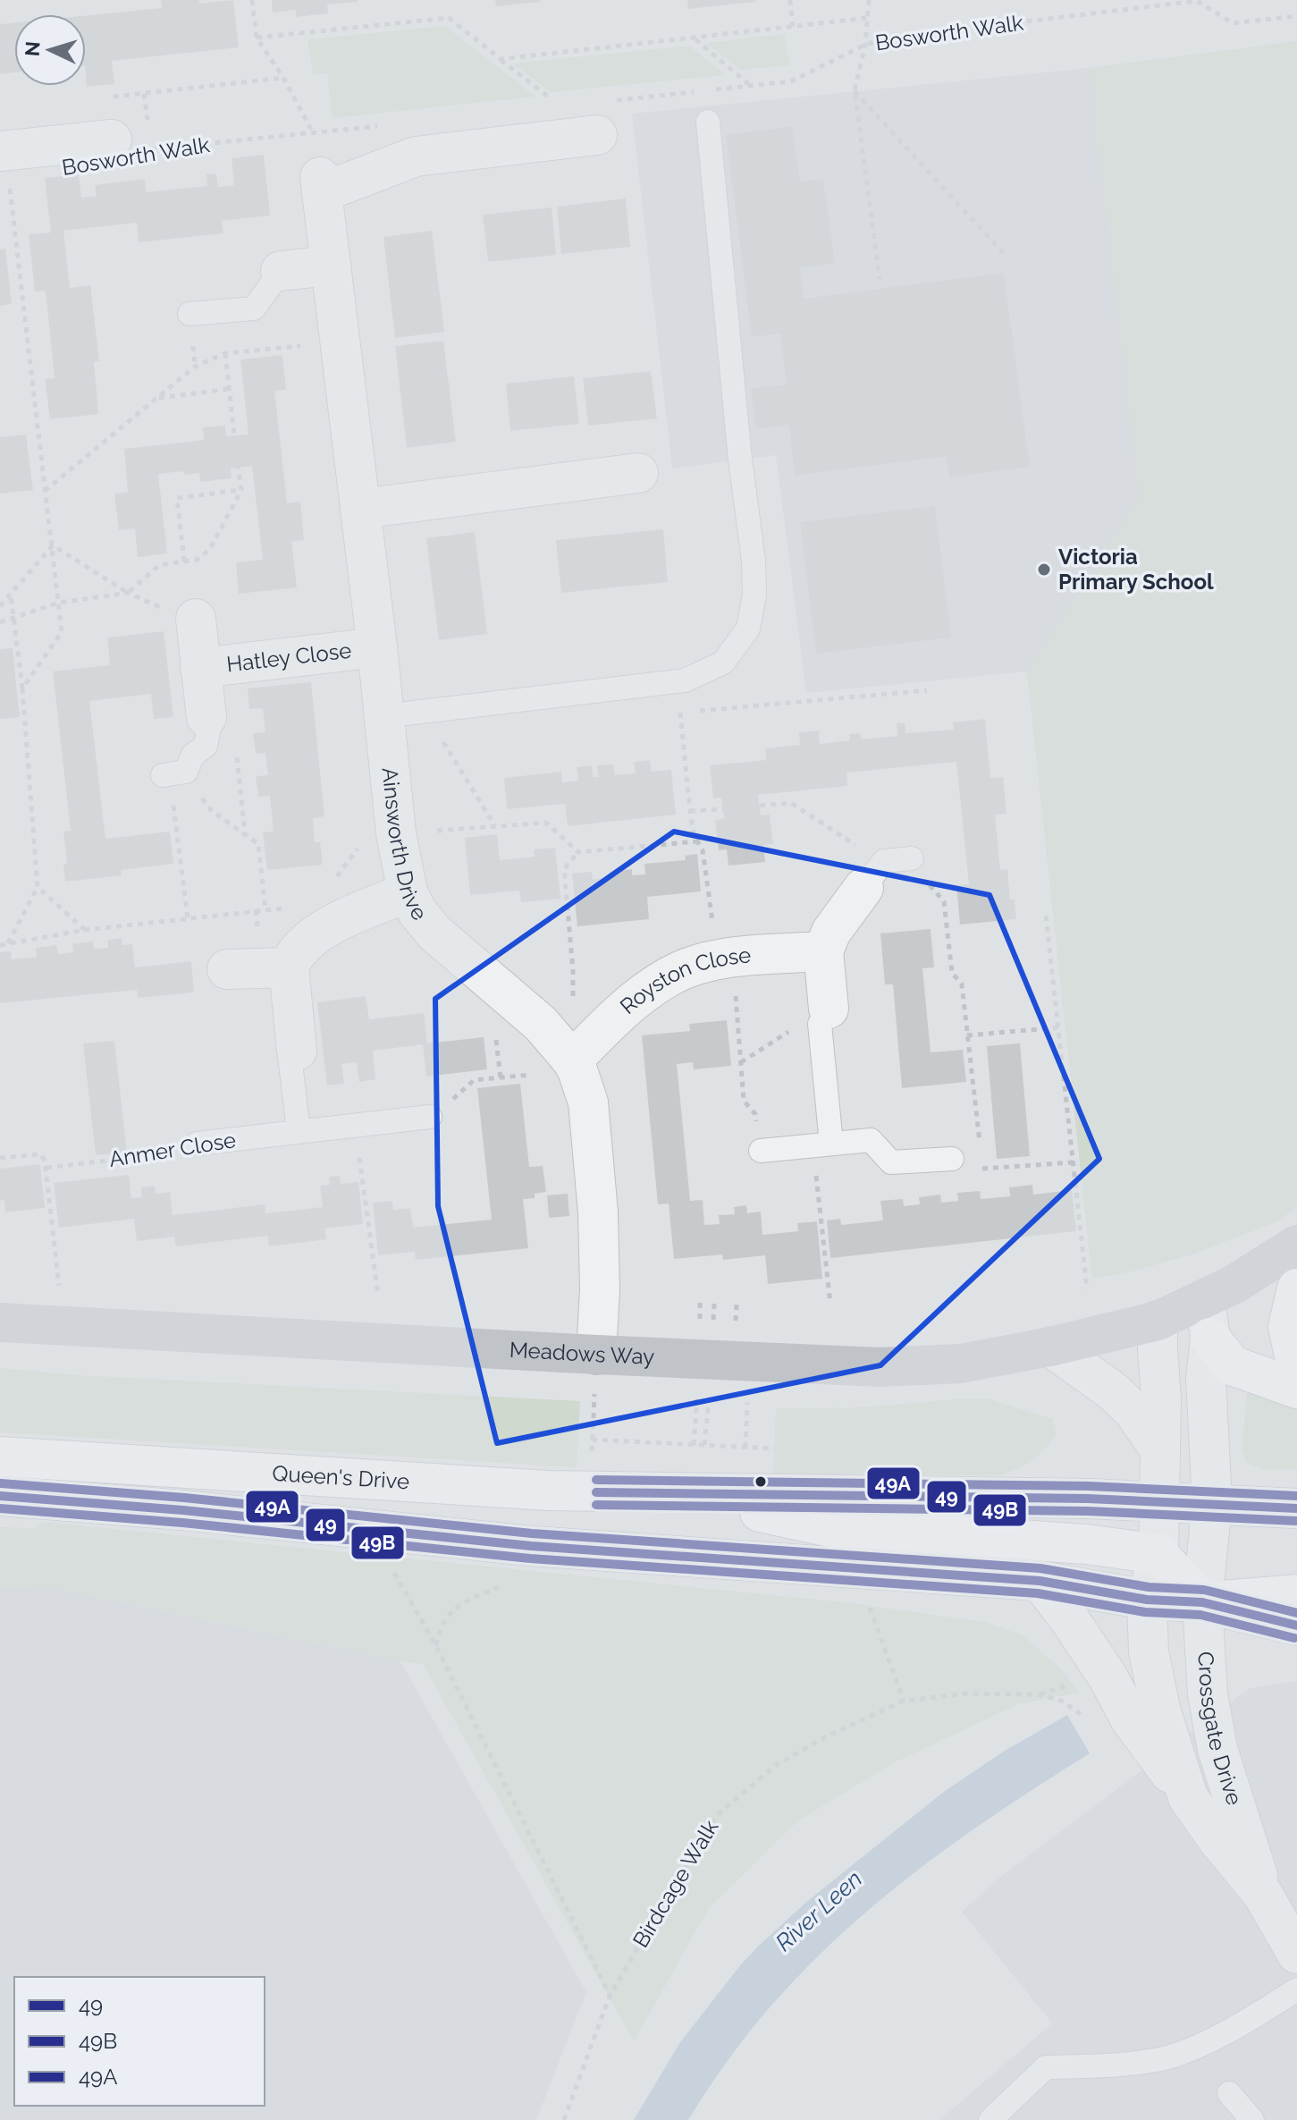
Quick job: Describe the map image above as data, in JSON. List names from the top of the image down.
{
  "streets": {
    "main road": ["Queen's Drive"],
    "street": [
      "Hatley Close",
      "Ainsworth Drive",
      "Royston Close",
      "Meadows Way",
      "Crossgate Drive"
    ],
    "lane": ["Anmer Close"],
    "path": ["Bosworth Walk", "Birdcage Walk"]
  },
  "crossings": [
    ["Hatley Close", "Ainsworth Drive"],
    ["Ainsworth Drive", "Royston Close"],
    ["Ainsworth Drive", "Meadows Way"],
    ["Meadows Way", "Crossgate Drive"],
    ["Queen's Drive", "Crossgate Drive"]
  ],
  "water": ["River Leen"],
  "places": ["Victoria Primary School"],
  "lines": ["transit line 49A", "transit line 49", "transit line 49B"],
  "legend": ["49", "49B", "49A"],
  "north": "left"
}
